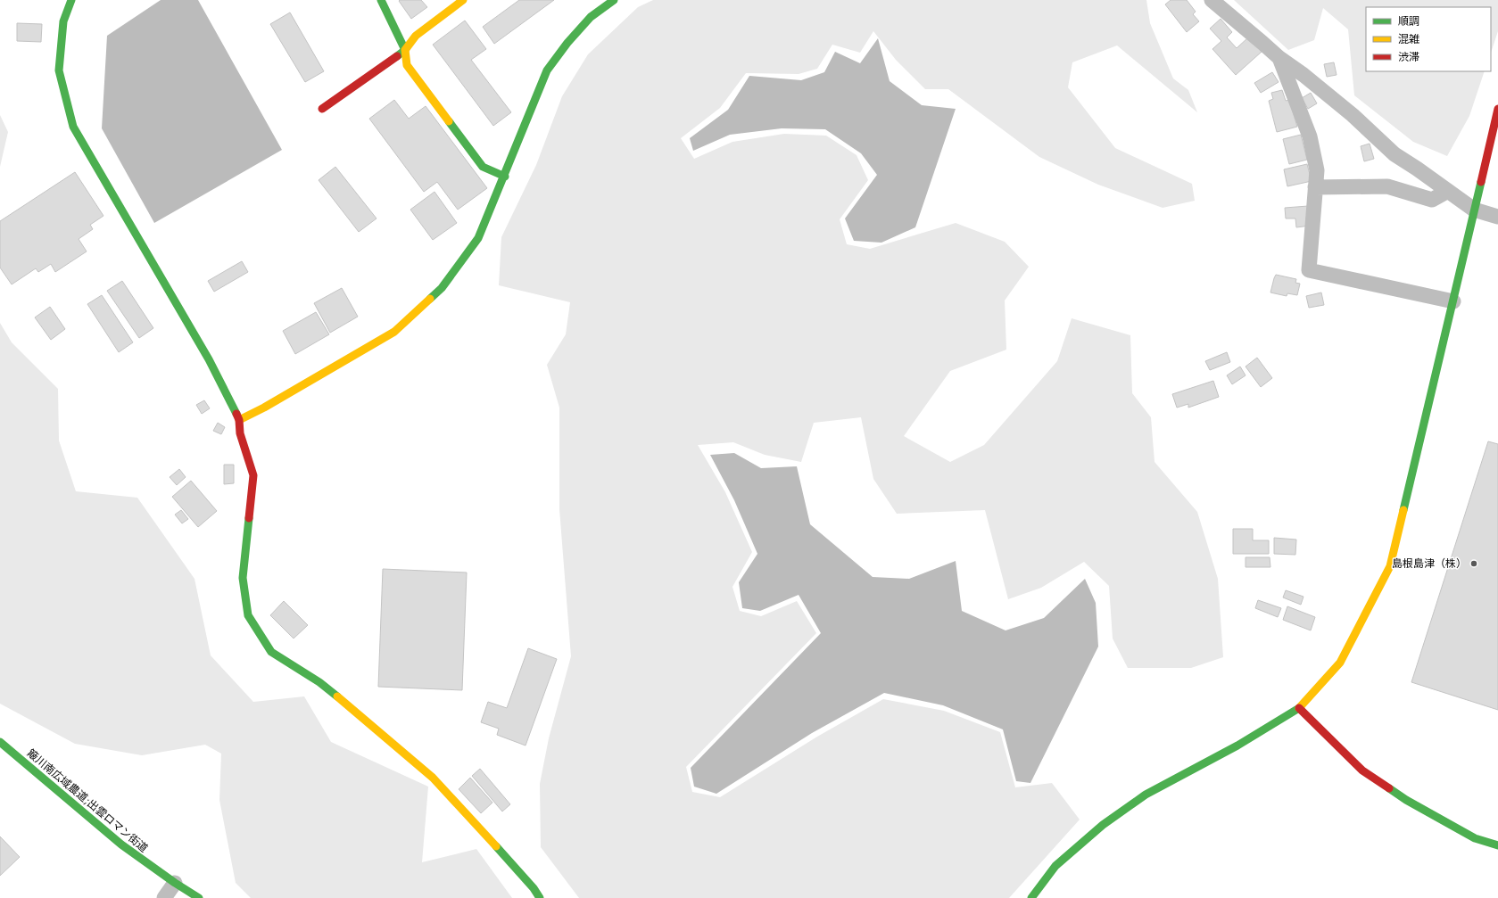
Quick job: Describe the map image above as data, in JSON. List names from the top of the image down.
{
  "streets": {
    "street": ["簸川南広域農道;出雲ロマン街道"]
  },
  "places": ["島根島津（株）"],
  "legend": ["順調", "混雑", "渋滞"]
}
